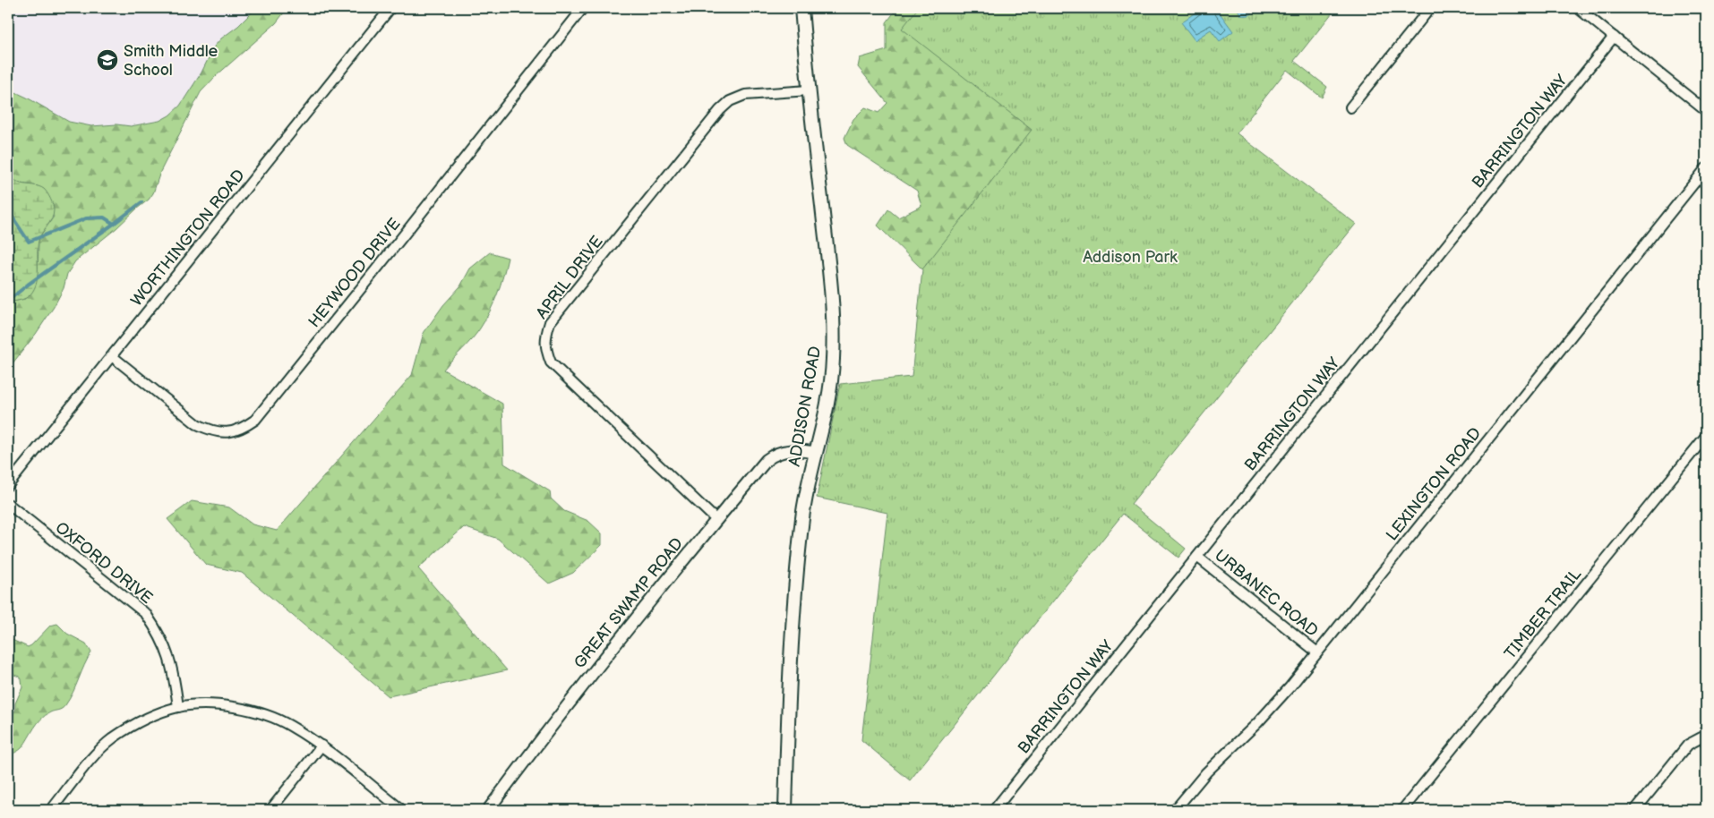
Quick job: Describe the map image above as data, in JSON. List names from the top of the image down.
{
  "streets": {
    "main road": ["ADDISON ROAD"],
    "street": [
      "BARRINGTON WAY",
      "WORTHINGTON ROAD",
      "HEYWOOD DRIVE",
      "APRIL DRIVE",
      "LEXINGTON ROAD",
      "OXFORD DRIVE",
      "URBANEC ROAD",
      "GREAT SWAMP ROAD",
      "TIMBER TRAIL"
    ]
  },
  "crossings": [
    ["BARRINGTON WAY", "URBANEC ROAD"],
    ["WORTHINGTON ROAD", "HEYWOOD DRIVE"],
    ["APRIL DRIVE", "ADDISON ROAD"],
    ["APRIL DRIVE", "GREAT SWAMP ROAD"],
    ["ADDISON ROAD", "GREAT SWAMP ROAD"],
    ["LEXINGTON ROAD", "URBANEC ROAD"]
  ],
  "parks": ["Addison Park"],
  "places": {
    "school or university": ["Smith Middle School"]
  }
}
